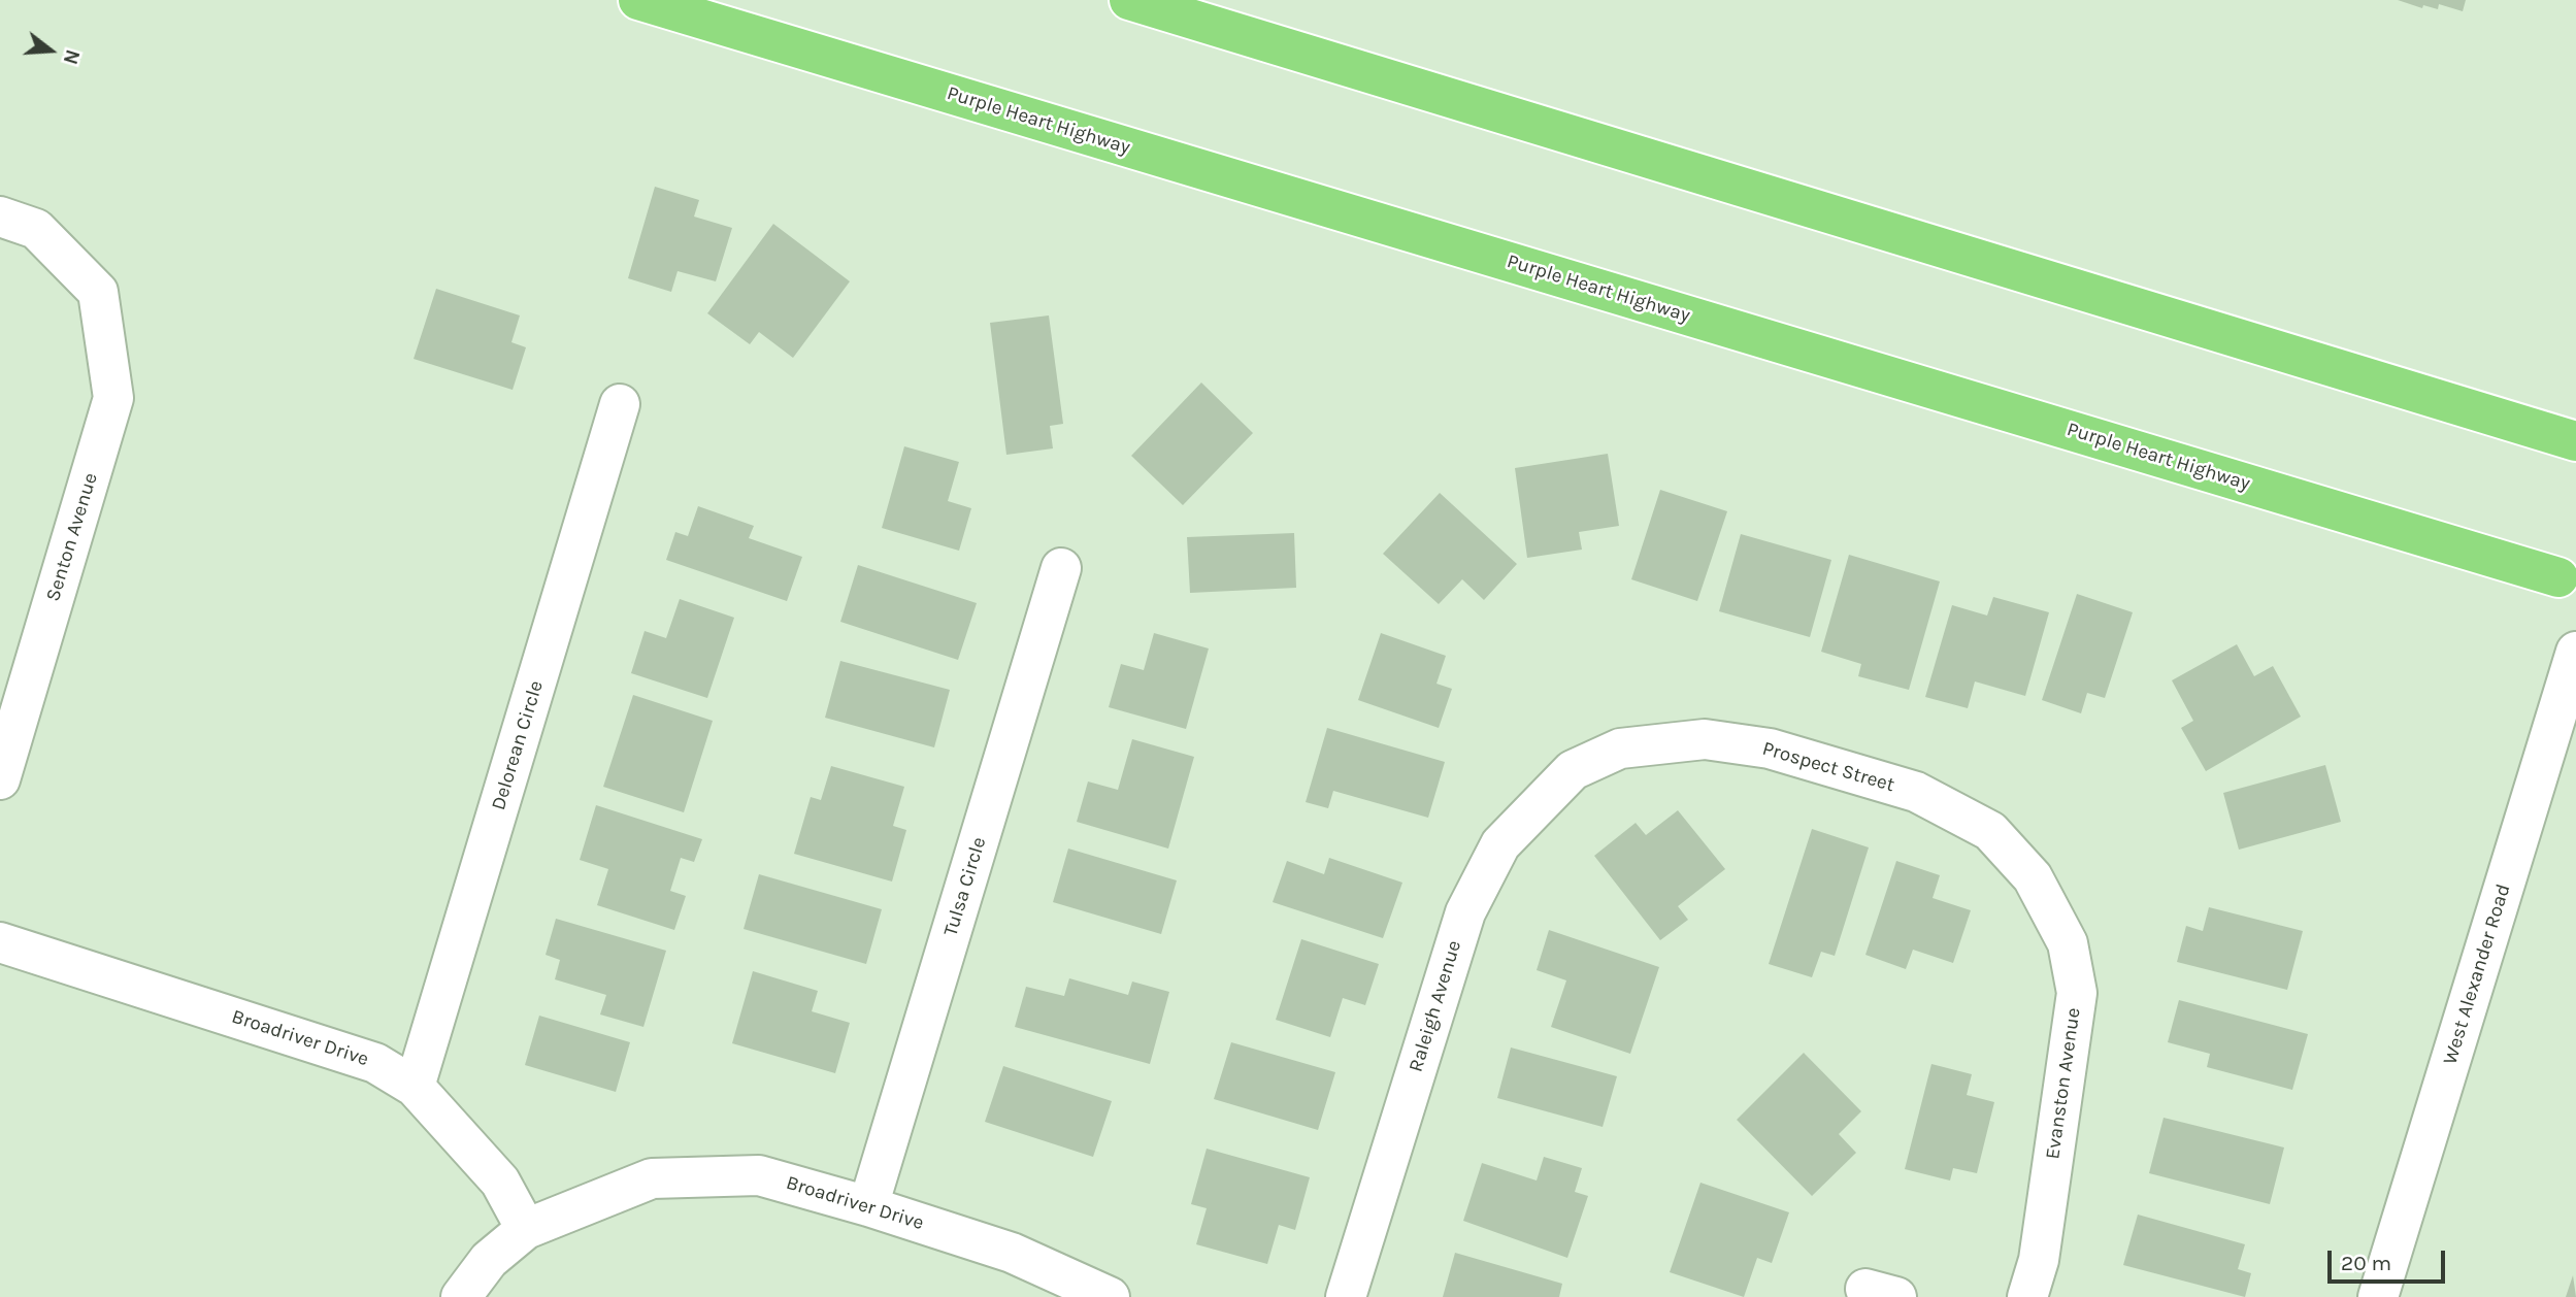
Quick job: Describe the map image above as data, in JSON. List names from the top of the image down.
{
  "streets": {
    "highway": ["Purple Heart Highway"],
    "street": [
      "Senton Avenue",
      "Delorean Circle",
      "Prospect Street",
      "Tulsa Circle",
      "West Alexander Road",
      "Raleigh Avenue",
      "Broadriver Drive",
      "Evanston Avenue"
    ]
  },
  "crossings": [
    ["Delorean Circle", "Broadriver Drive"],
    ["Prospect Street", "Raleigh Avenue"],
    ["Prospect Street", "Evanston Avenue"],
    ["Tulsa Circle", "Broadriver Drive"]
  ],
  "scale_bar": "20 m",
  "north": "right"
}
